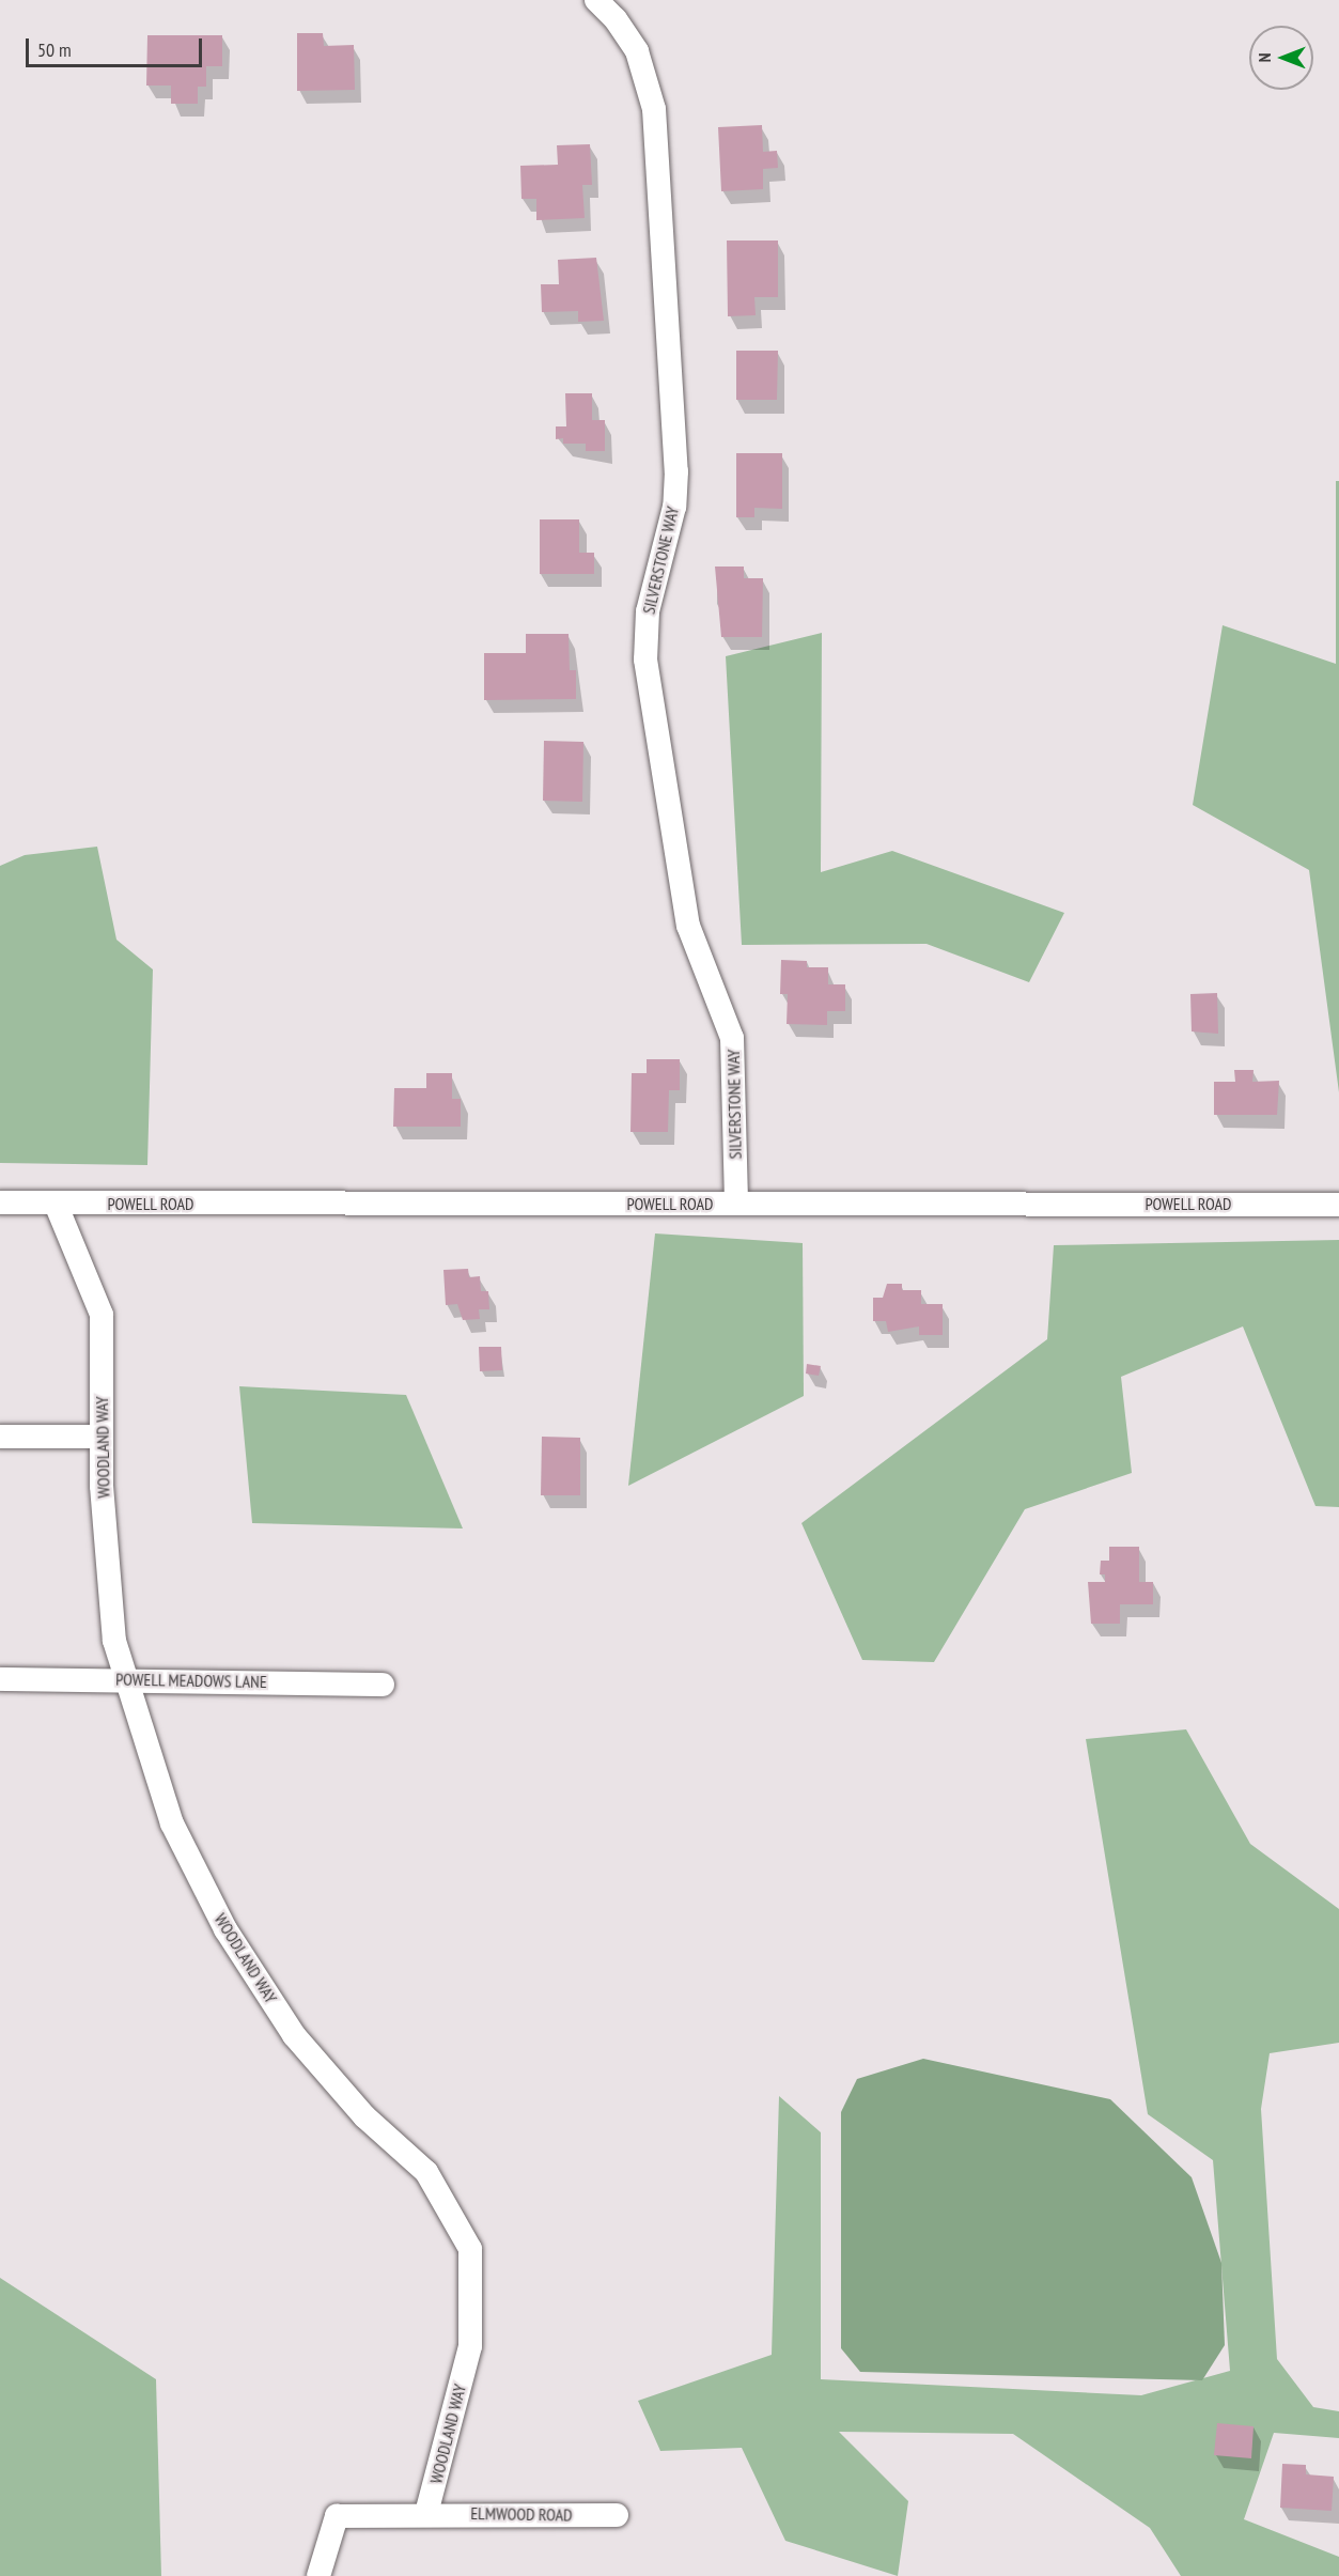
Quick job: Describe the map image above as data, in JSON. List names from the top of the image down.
{
  "streets": {
    "street": [
      "SILVERSTONE WAY",
      "POWELL ROAD",
      "WOODLAND WAY",
      "POWELL MEADOWS LANE",
      "ELMWOOD ROAD"
    ]
  },
  "crossings": [
    ["SILVERSTONE WAY", "POWELL ROAD"],
    ["POWELL ROAD", "WOODLAND WAY"],
    ["WOODLAND WAY", "POWELL MEADOWS LANE"],
    ["WOODLAND WAY", "ELMWOOD ROAD"]
  ],
  "scale_bar": "50 m",
  "north": "left"
}
